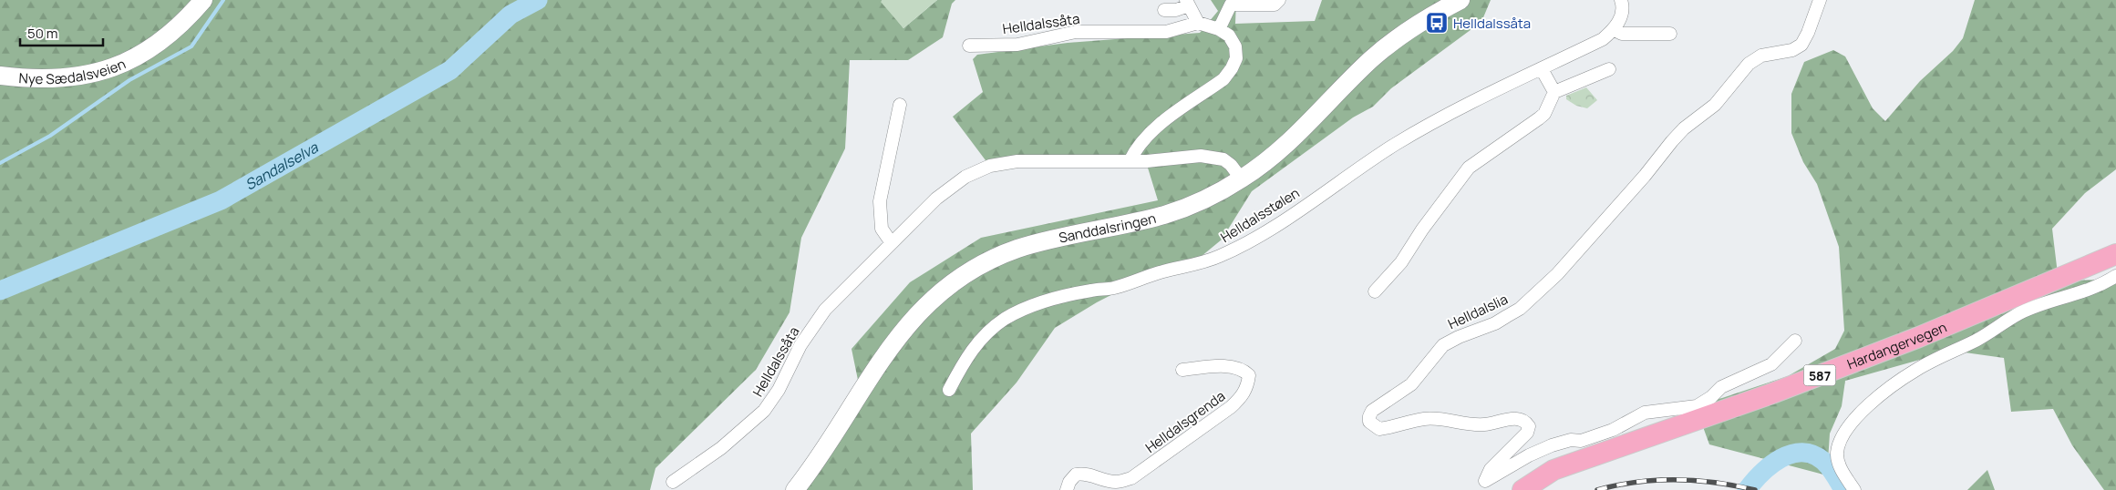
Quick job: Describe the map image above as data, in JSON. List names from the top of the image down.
{
  "streets": {
    "main road": [
      "Nye Sædalsveien",
      "Sanddalsringen",
      "Hardangervegen",
      "587"
    ],
    "street": [
      "Helldalssåta",
      "Helldalsstølen",
      "Helldalslia",
      "Helldalsgrenda"
    ]
  },
  "crossings": [
    ["Helldalssåta", "Sanddalsringen"]
  ],
  "water": ["Sandalselva"],
  "places": {
    "bus stop": ["Helldalssåta"]
  },
  "scale_bar": "50 m"
}
